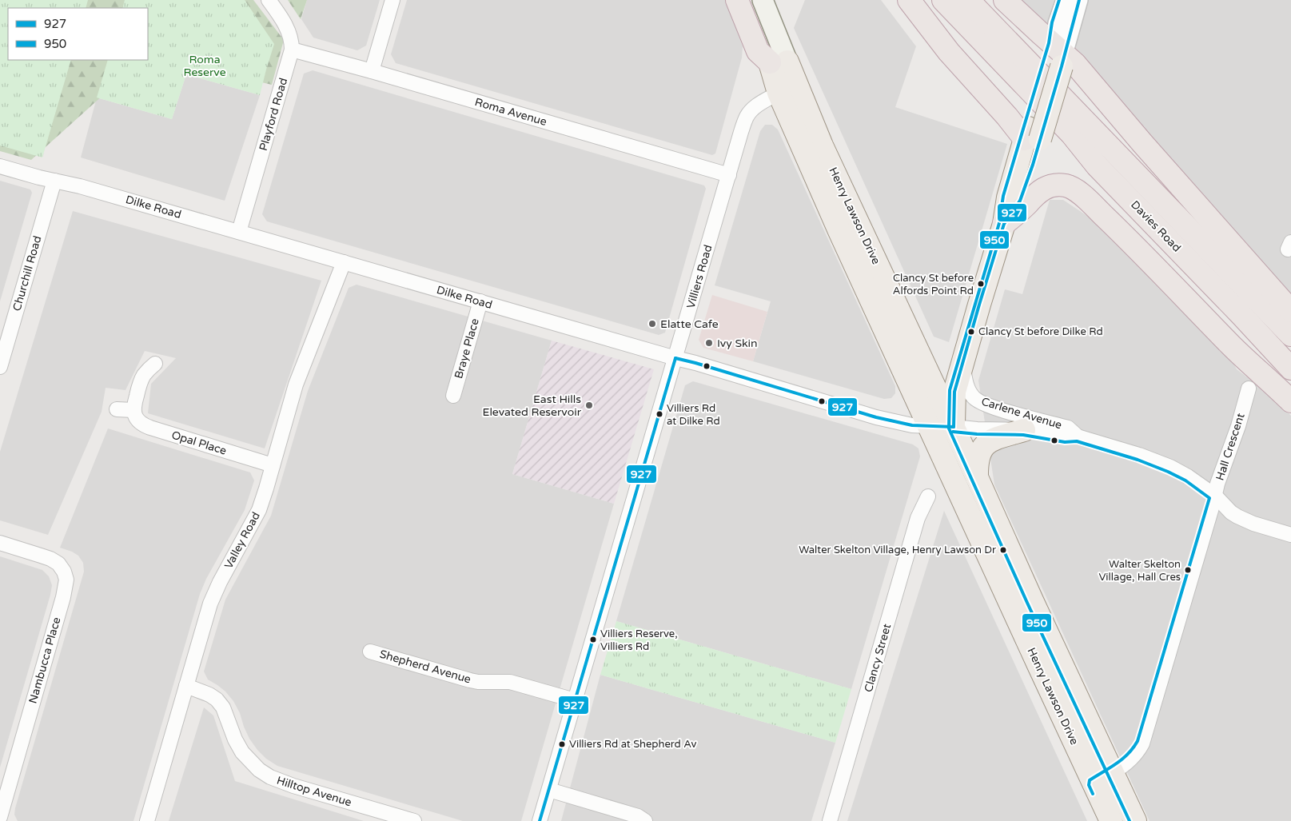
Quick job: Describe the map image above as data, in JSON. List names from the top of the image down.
{
  "streets": {
    "highway": ["Davies Road"],
    "main road": ["Henry Lawson Drive", "Carlene Avenue"],
    "street": [
      "Roma Avenue",
      "Playford Road",
      "Dilke Road",
      "Churchill Road",
      "Villiers Road",
      "Braye Place",
      "Opal Place",
      "Hall Crescent",
      "Valley Road",
      "Clancy Street",
      "Nambucca Place",
      "Shepherd Avenue",
      "Hilltop Avenue"
    ]
  },
  "crossings": [
    ["Roma Avenue", "Playford Road"],
    ["Roma Avenue", "Villiers Road"],
    ["Playford Road", "Dilke Road"],
    ["Dilke Road", "Henry Lawson Drive"],
    ["Dilke Road", "Churchill Road"],
    ["Dilke Road", "Villiers Road"],
    ["Dilke Road", "Braye Place"],
    ["Dilke Road", "Carlene Avenue"],
    ["Dilke Road", "Valley Road"],
    ["Henry Lawson Drive", "Villiers Road"],
    ["Henry Lawson Drive", "Carlene Avenue"],
    ["Henry Lawson Drive", "Hall Crescent"],
    ["Villiers Road", "Shepherd Avenue"],
    ["Carlene Avenue", "Hall Crescent"],
    ["Opal Place", "Valley Road"],
    ["Valley Road", "Hilltop Avenue"]
  ],
  "parks": ["Roma Reserve"],
  "places": [
    "Clancy St before Alfords Point Rd",
    "Elatte Cafe",
    "Clancy St before Dilke Rd",
    "Ivy Skin",
    "East Hills Elevated Reservoir",
    "Villiers Rd at Dilke Rd",
    "Walter Skelton Village, Henry Lawson Dr",
    "Walter Skelton Village, Hall Cres",
    "Villiers Reserve, Villiers Rd",
    "Villiers Rd at Shepherd Av"
  ],
  "lines": ["transit line 927", "transit line 950"],
  "legend": ["927", "950"]
}
